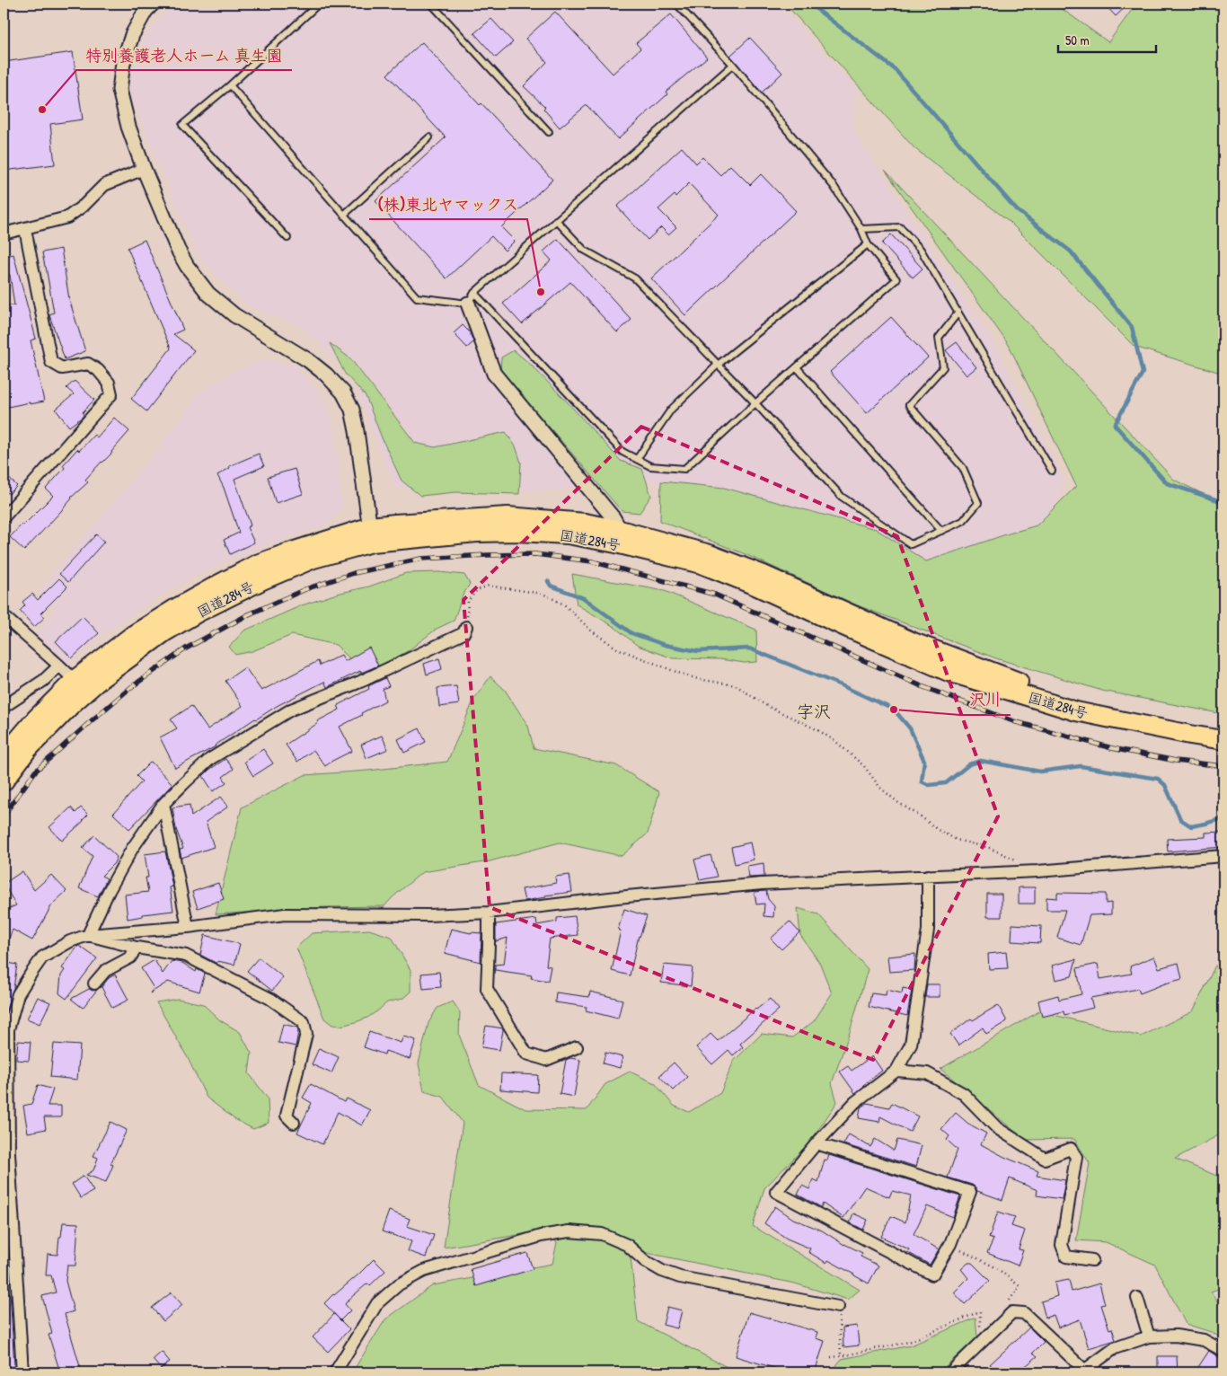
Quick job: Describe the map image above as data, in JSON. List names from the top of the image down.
{
  "streets": {
    "highway": ["国道284号"]
  },
  "districts": ["字沢"],
  "places": ["特別養護老人ホーム 真生園", "(株)東北ヤマックス", "沢川"],
  "scale_bar": "50 m"
}
